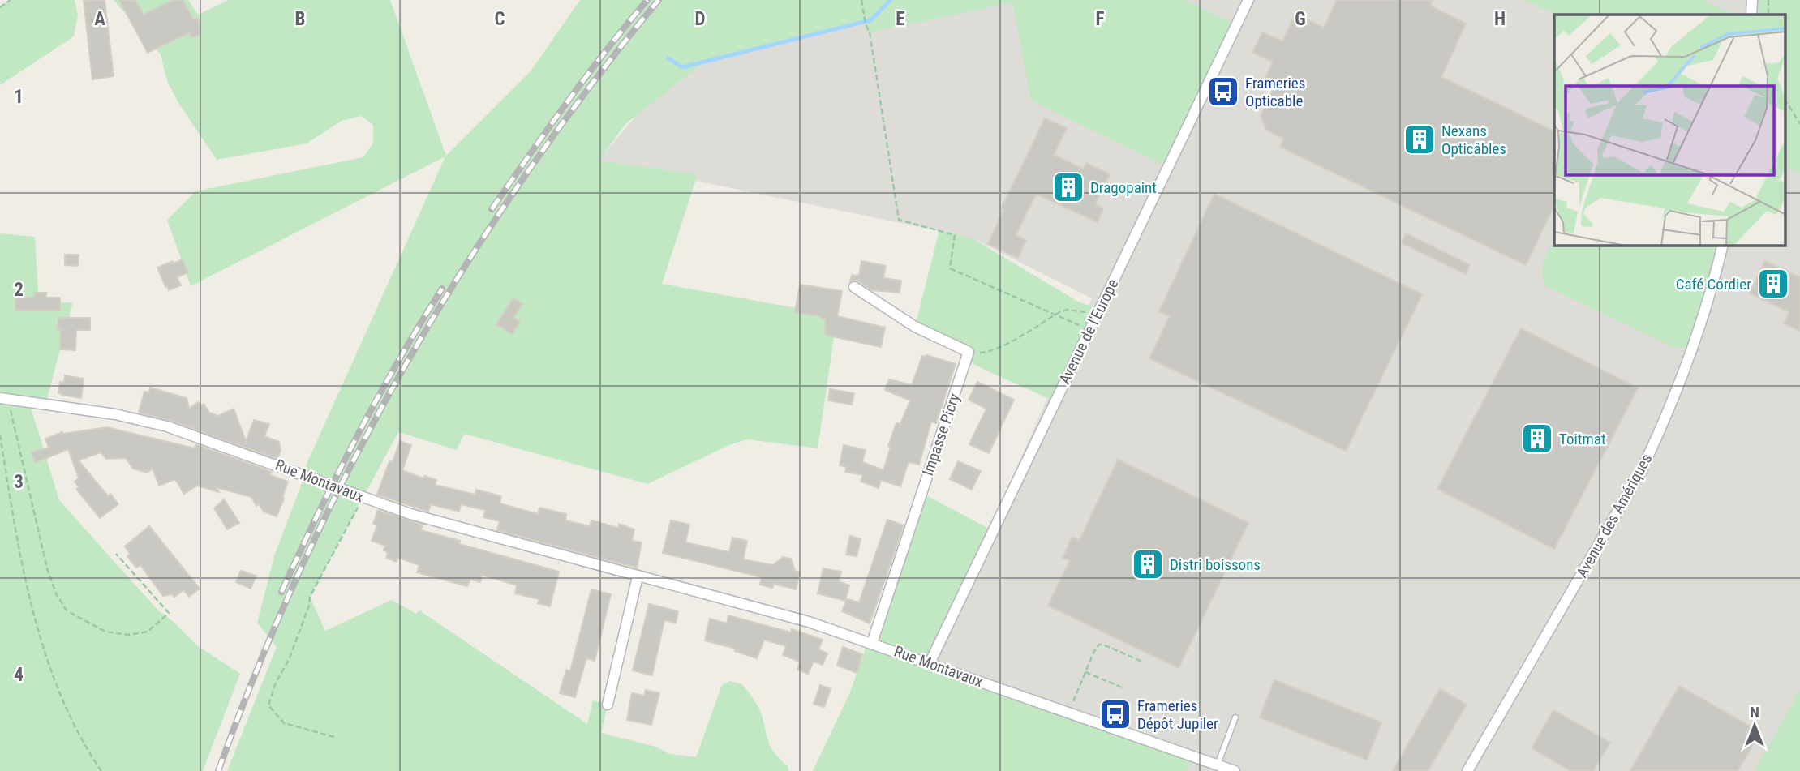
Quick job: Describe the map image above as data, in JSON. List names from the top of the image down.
{
  "streets": {
    "street": [
      "Avenue de l'Europe",
      "Impasse Picry",
      "Rue Montavaux",
      "Avenue des Amériques"
    ]
  },
  "crossings": [
    ["Avenue de l'Europe", "Rue Montavaux"],
    ["Impasse Picry", "Rue Montavaux"]
  ],
  "places": {
    "bus stop": ["Frameries Opticable", "Frameries Dépôt Jupiler"],
    "building": [
      "Nexans Opticâbles",
      "Dragopaint",
      "Café Cordier",
      "Toitmat",
      "Distri boissons"
    ]
  },
  "north": "top",
  "grid": {
    "columns": [
      "A",
      "B",
      "C",
      "D",
      "E",
      "F",
      "G",
      "H"
    ],
    "rows": [
      "1",
      "2",
      "3",
      "4"
    ]
  }
}
